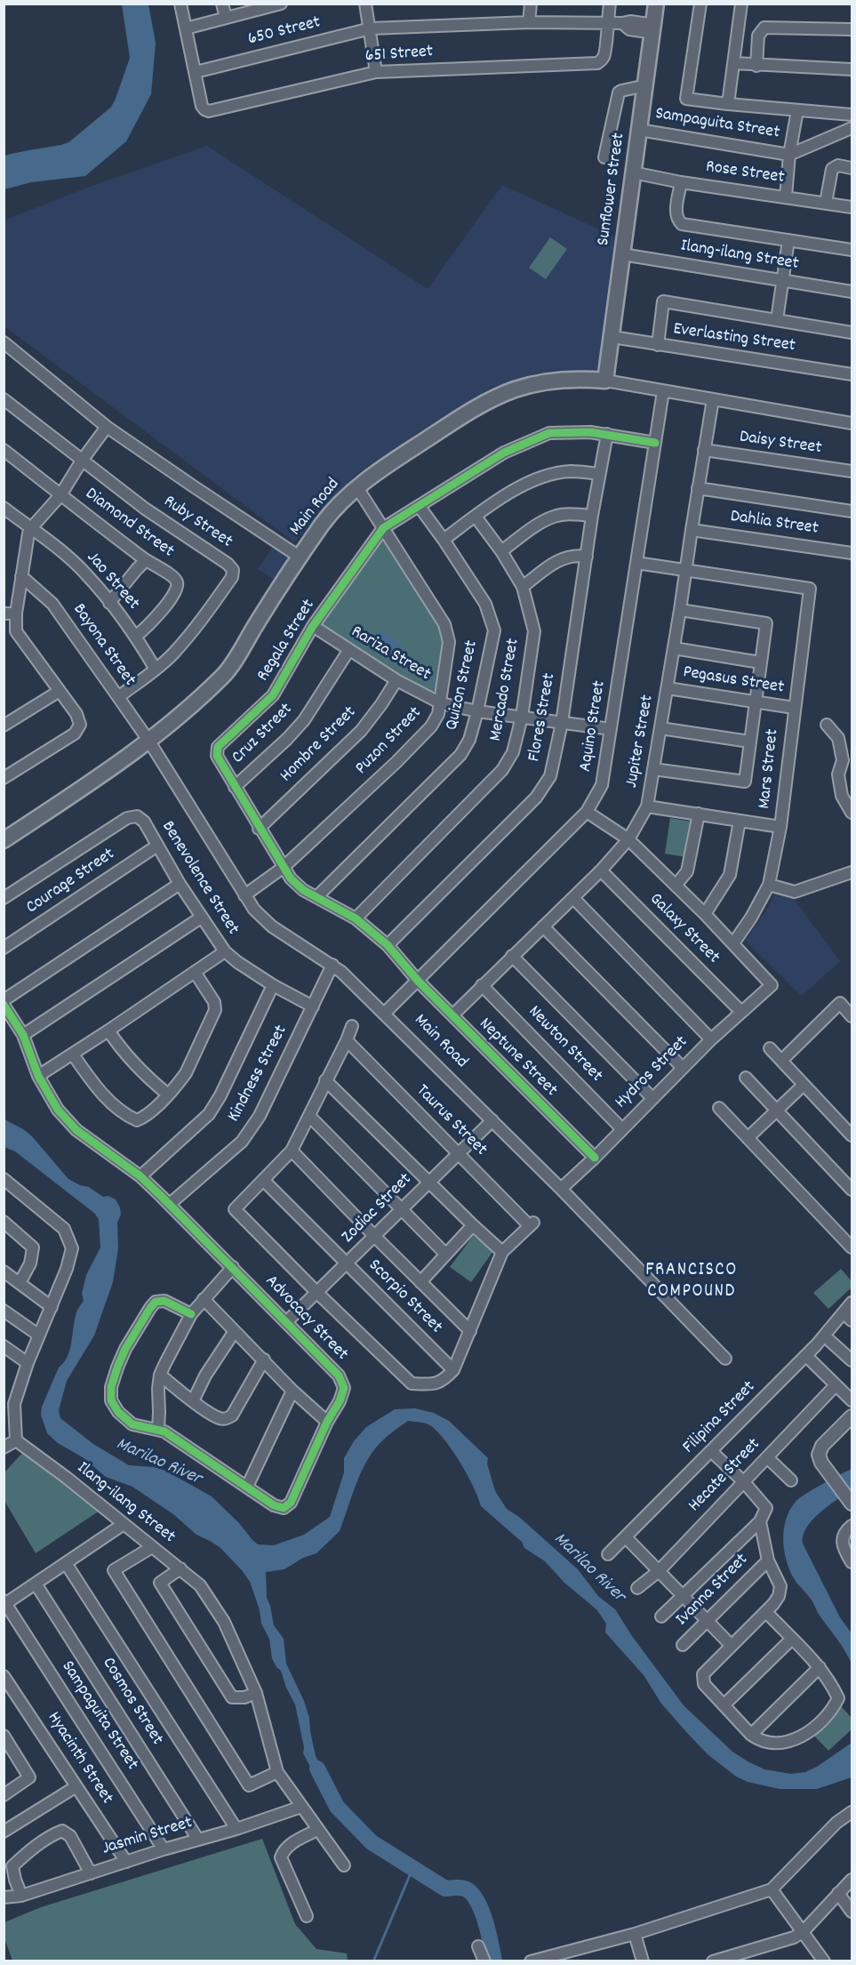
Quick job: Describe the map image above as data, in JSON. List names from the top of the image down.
{
  "streets": {
    "main road": ["Sunflower Street", "Main Road"],
    "street": [
      "650 Street",
      "651 Street",
      "Sampaguita Street",
      "Rose Street",
      "Ilang-ilang Street",
      "Everlasting Street",
      "Daisy Street",
      "Ruby Street",
      "Diamond Street",
      "Dahlia Street",
      "Jao Street",
      "Regala Street",
      "Bayona Street",
      "Rariza Street",
      "Pegasus Street",
      "Quizon Street",
      "Mercado Street",
      "Flores Street",
      "Aquino Street",
      "Cruz Street",
      "Puzon Street",
      "Jupiter Street",
      "Hombre Street",
      "Mars Street",
      "Benevolence Street",
      "Courage Street",
      "Galaxy Street",
      "Newton Street",
      "Neptune Street",
      "Hydros Street",
      "Kindness Street",
      "Taurus Street",
      "Zodiac Street",
      "Scorpio Street",
      "Advocacy Street",
      "Filipina Street",
      "Hecate Street",
      "Ivanna Street",
      "Cosmos Street",
      "Hyacinth Street",
      "Jasmin Street"
    ]
  },
  "crossings": [
    ["650 Street", "651 Street"],
    ["650 Street", "Sunflower Street"],
    ["Sampaguita Street", "Sunflower Street"],
    ["Sampaguita Street", "Jasmin Street"],
    ["Rose Street", "Sunflower Street"],
    ["Sunflower Street", "Ilang-ilang Street"],
    ["Sunflower Street", "Everlasting Street"],
    ["Sunflower Street", "Main Road"],
    ["Ilang-ilang Street", "Jasmin Street"],
    ["Daisy Street", "Jupiter Street"],
    ["Main Road", "Bayona Street"],
    ["Main Road", "Aquino Street"],
    ["Main Road", "Puzon Street"],
    ["Main Road", "Hydros Street"],
    ["Main Road", "Kindness Street"],
    ["Main Road", "Zodiac Street"],
    ["Ruby Street", "Jao Street"],
    ["Ruby Street", "Bayona Street"],
    ["Diamond Street", "Jao Street"],
    ["Dahlia Street", "Jupiter Street"],
    ["Regala Street", "Rariza Street"],
    ["Regala Street", "Quizon Street"],
    ["Regala Street", "Mercado Street"],
    ["Regala Street", "Flores Street"],
    ["Regala Street", "Aquino Street"],
    ["Regala Street", "Cruz Street"],
    ["Regala Street", "Puzon Street"],
    ["Regala Street", "Hombre Street"],
    ["Regala Street", "Neptune Street"],
    ["Rariza Street", "Quizon Street"],
    ["Rariza Street", "Mercado Street"],
    ["Rariza Street", "Flores Street"],
    ["Rariza Street", "Aquino Street"],
    ["Rariza Street", "Cruz Street"],
    ["Rariza Street", "Puzon Street"],
    ["Rariza Street", "Hombre Street"],
    ["Pegasus Street", "Jupiter Street"],
    ["Pegasus Street", "Mars Street"],
    ["Aquino Street", "Neptune Street"],
    ["Jupiter Street", "Mars Street"],
    ["Jupiter Street", "Galaxy Street"],
    ["Jupiter Street", "Newton Street"],
    ["Jupiter Street", "Neptune Street"],
    ["Mars Street", "Hydros Street"],
    ["Benevolence Street", "Courage Street"],
    ["Benevolence Street", "Kindness Street"],
    ["Galaxy Street", "Hydros Street"],
    ["Newton Street", "Hydros Street"],
    ["Neptune Street", "Hydros Street"],
    ["Kindness Street", "Advocacy Street"],
    ["Taurus Street", "Zodiac Street"],
    ["Zodiac Street", "Scorpio Street"],
    ["Zodiac Street", "Advocacy Street"],
    ["Cosmos Street", "Jasmin Street"],
    ["Hyacinth Street", "Jasmin Street"]
  ],
  "districts": ["FRANCISCO COMPOUND"],
  "water": ["Marilao River"]
}
